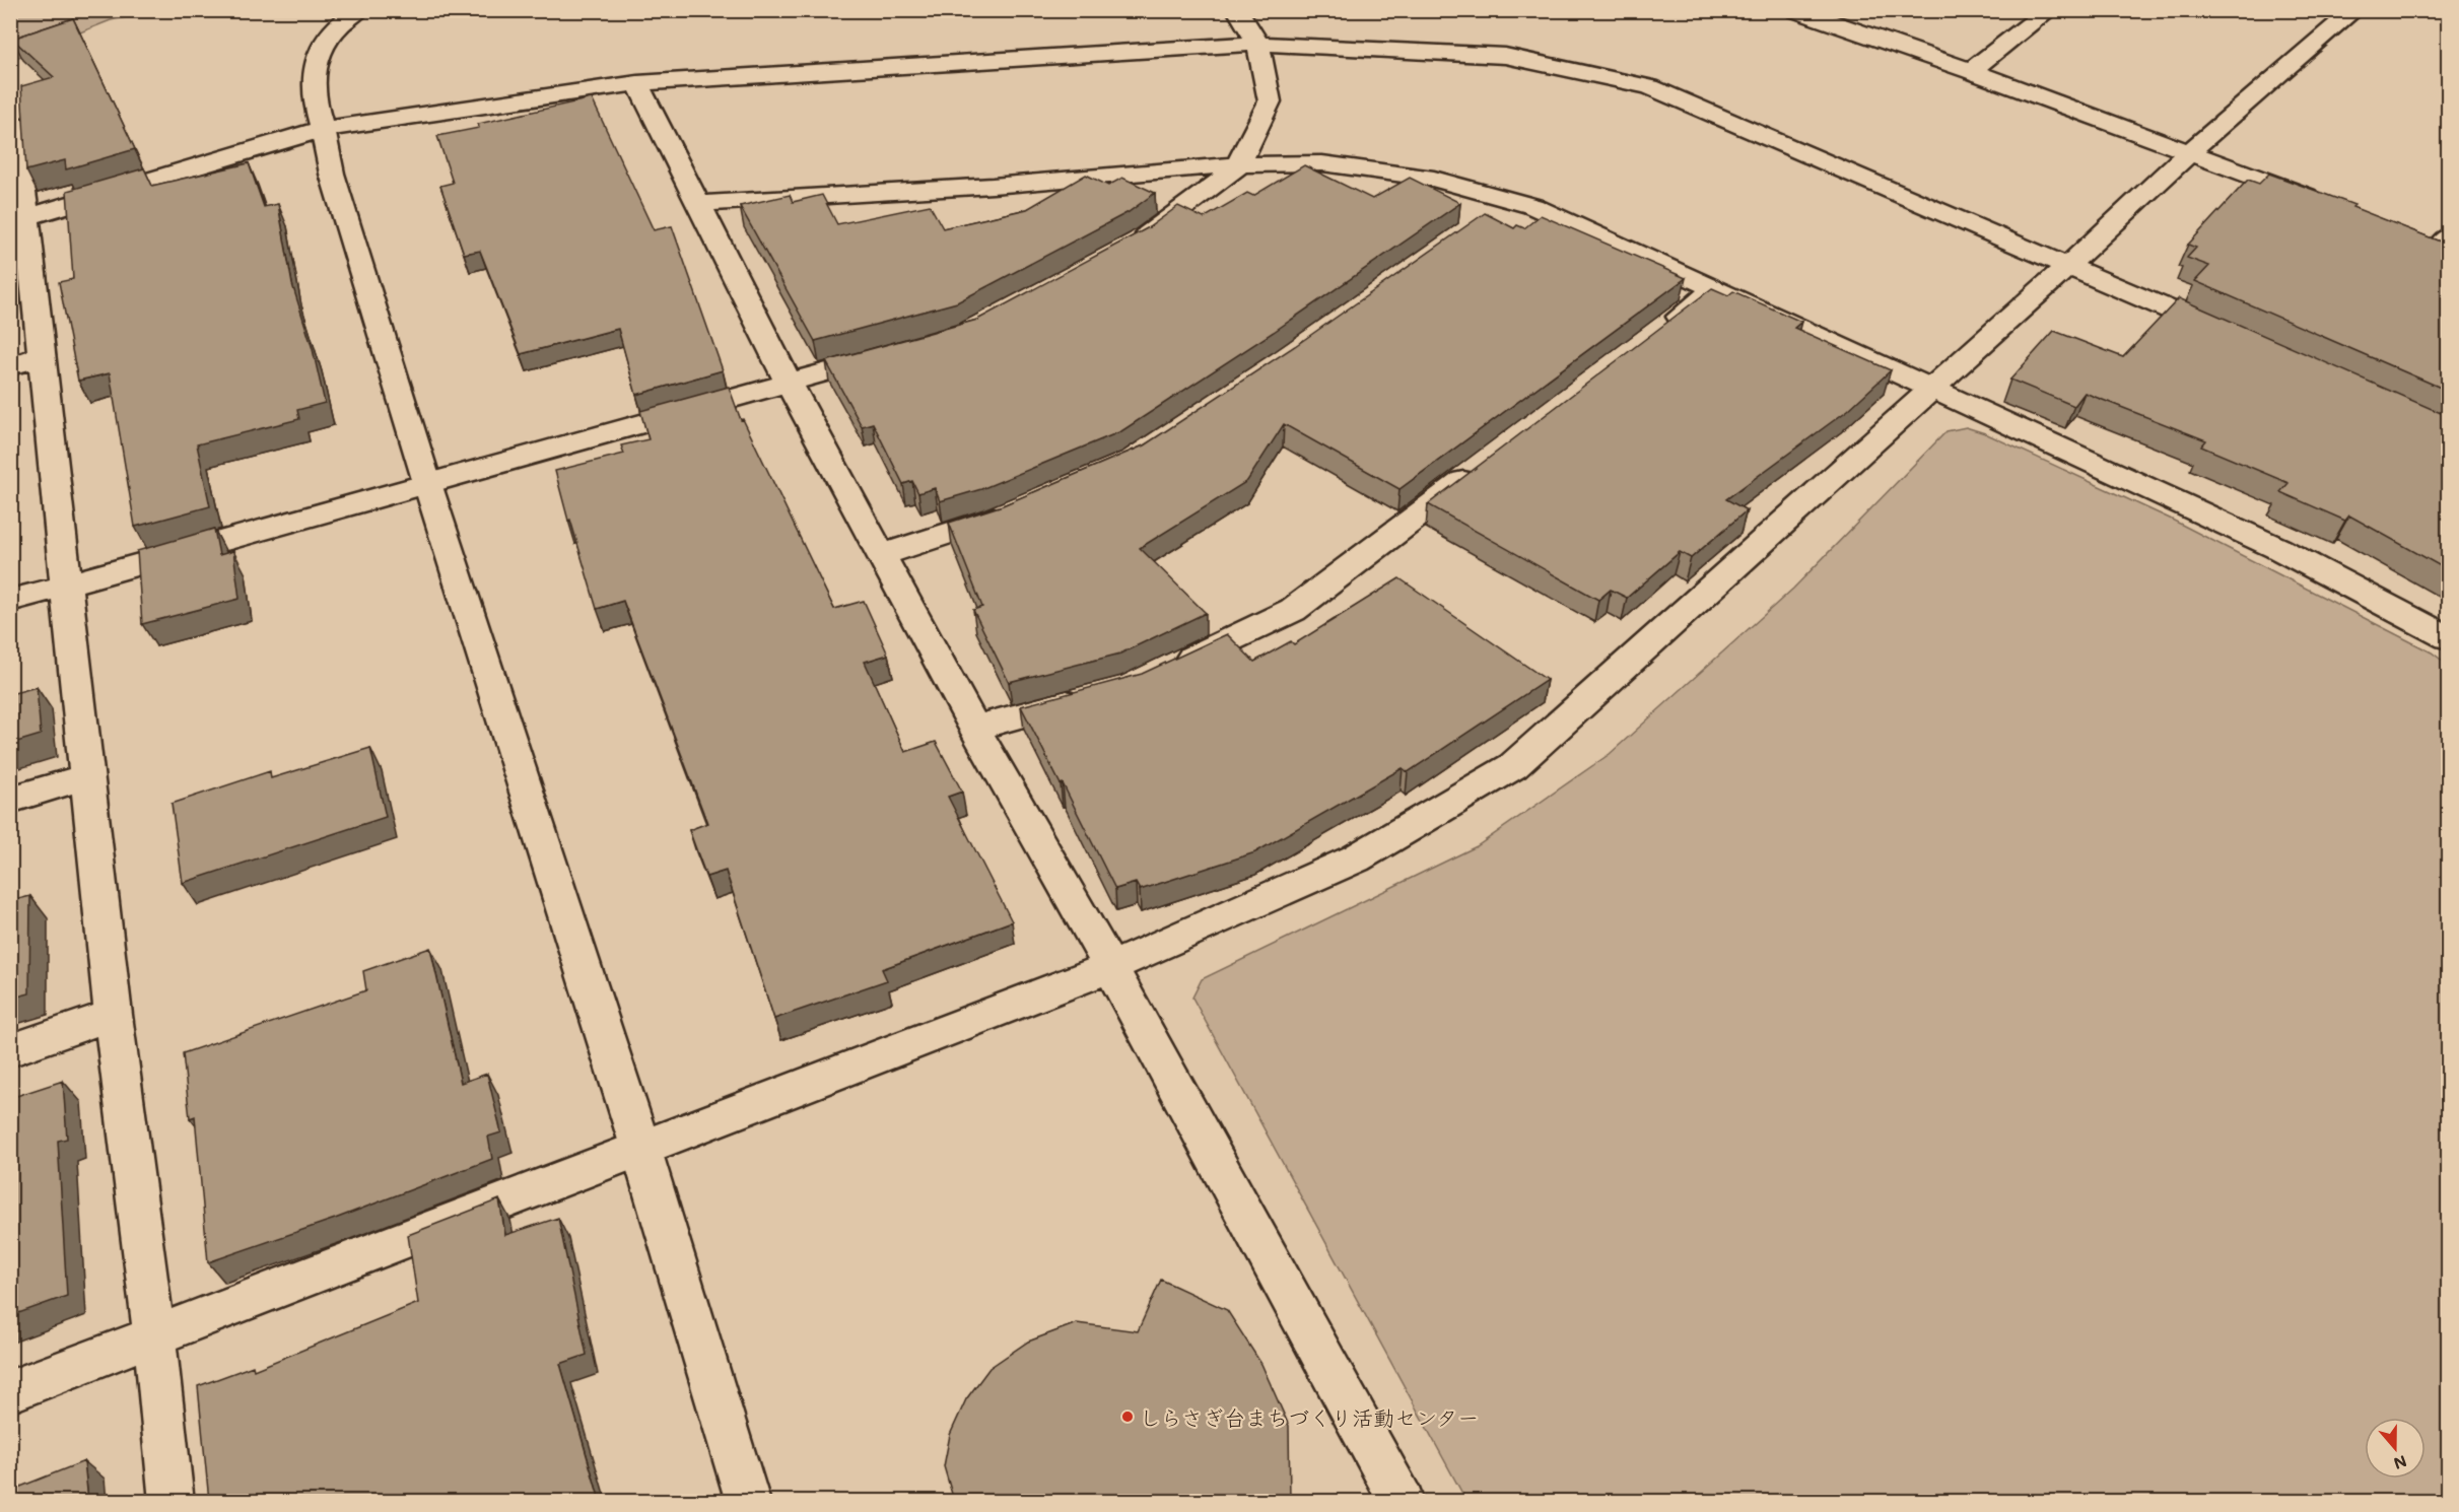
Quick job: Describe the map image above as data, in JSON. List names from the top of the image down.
{
  "places": ["しらさぎ台まちづくり活動センター"],
  "north": "bottom"
}
